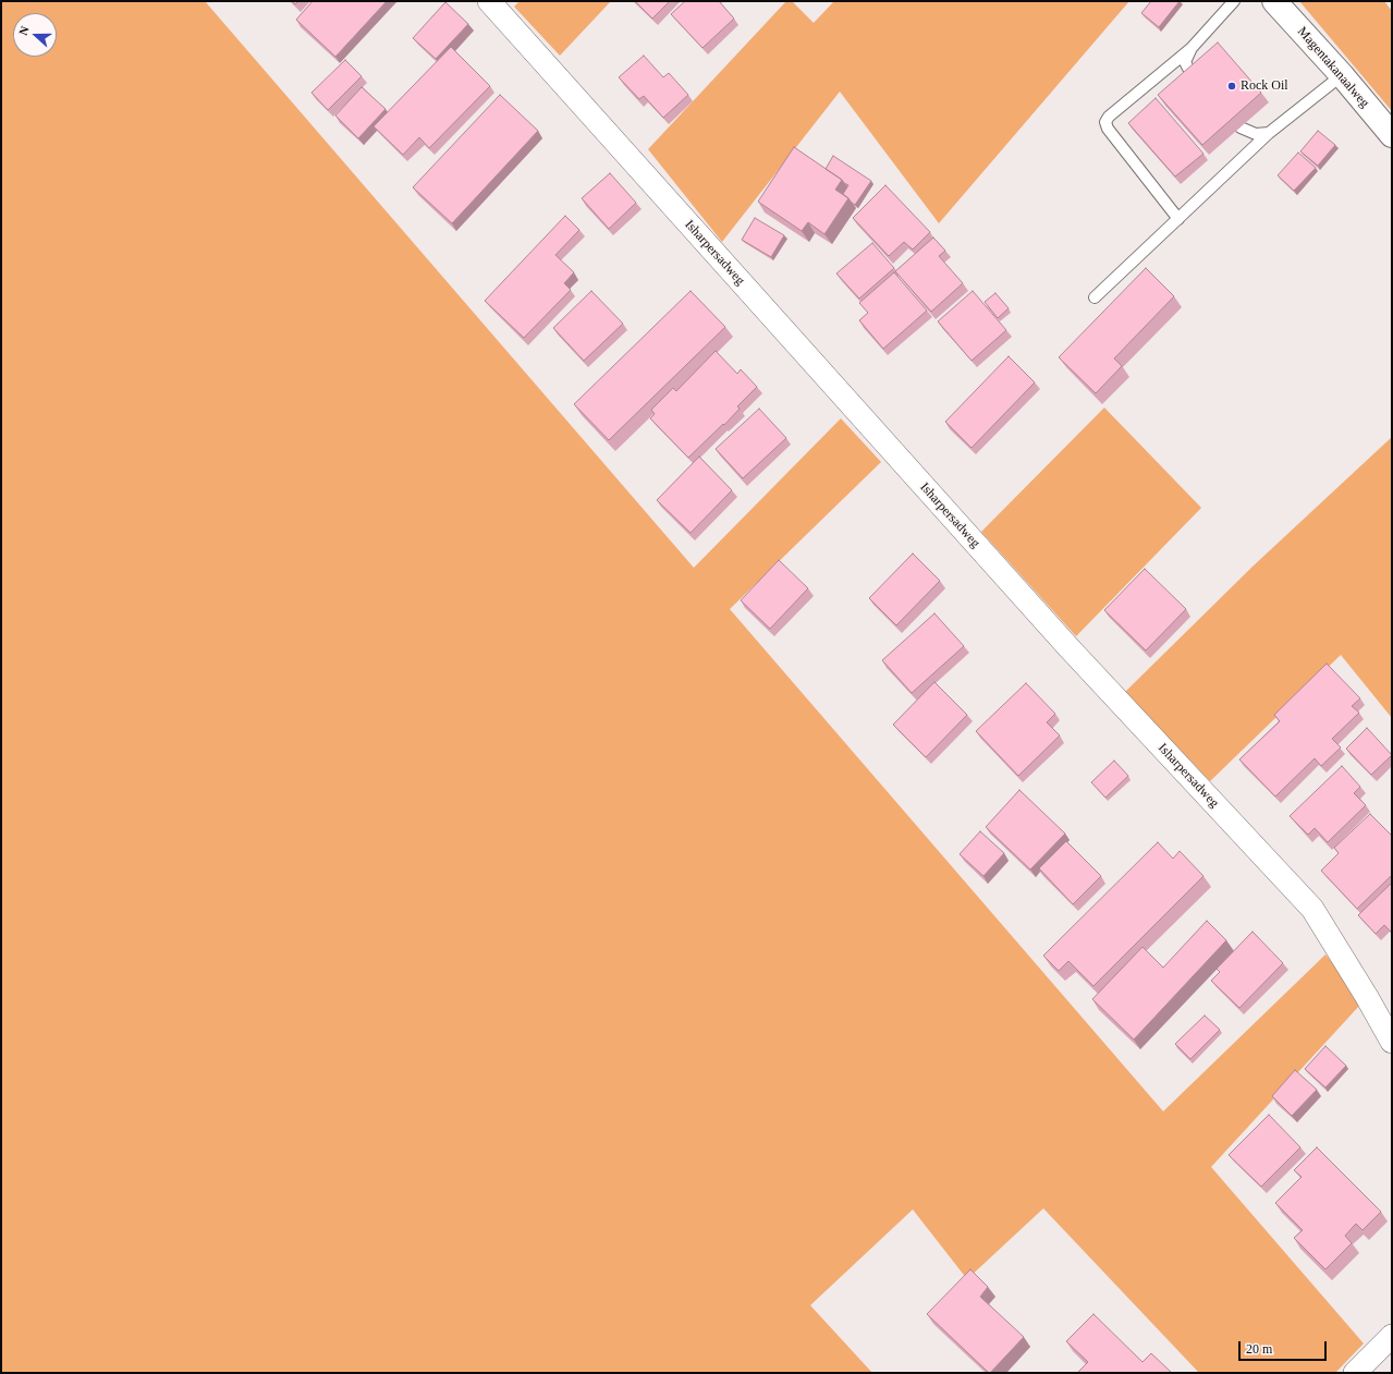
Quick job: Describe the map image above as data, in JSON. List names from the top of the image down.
{
  "streets": {
    "street": ["Magentakanaalweg", "Isharpersadweg"]
  },
  "places": ["Rock Oil"],
  "scale_bar": "20 m",
  "north": "left"
}
